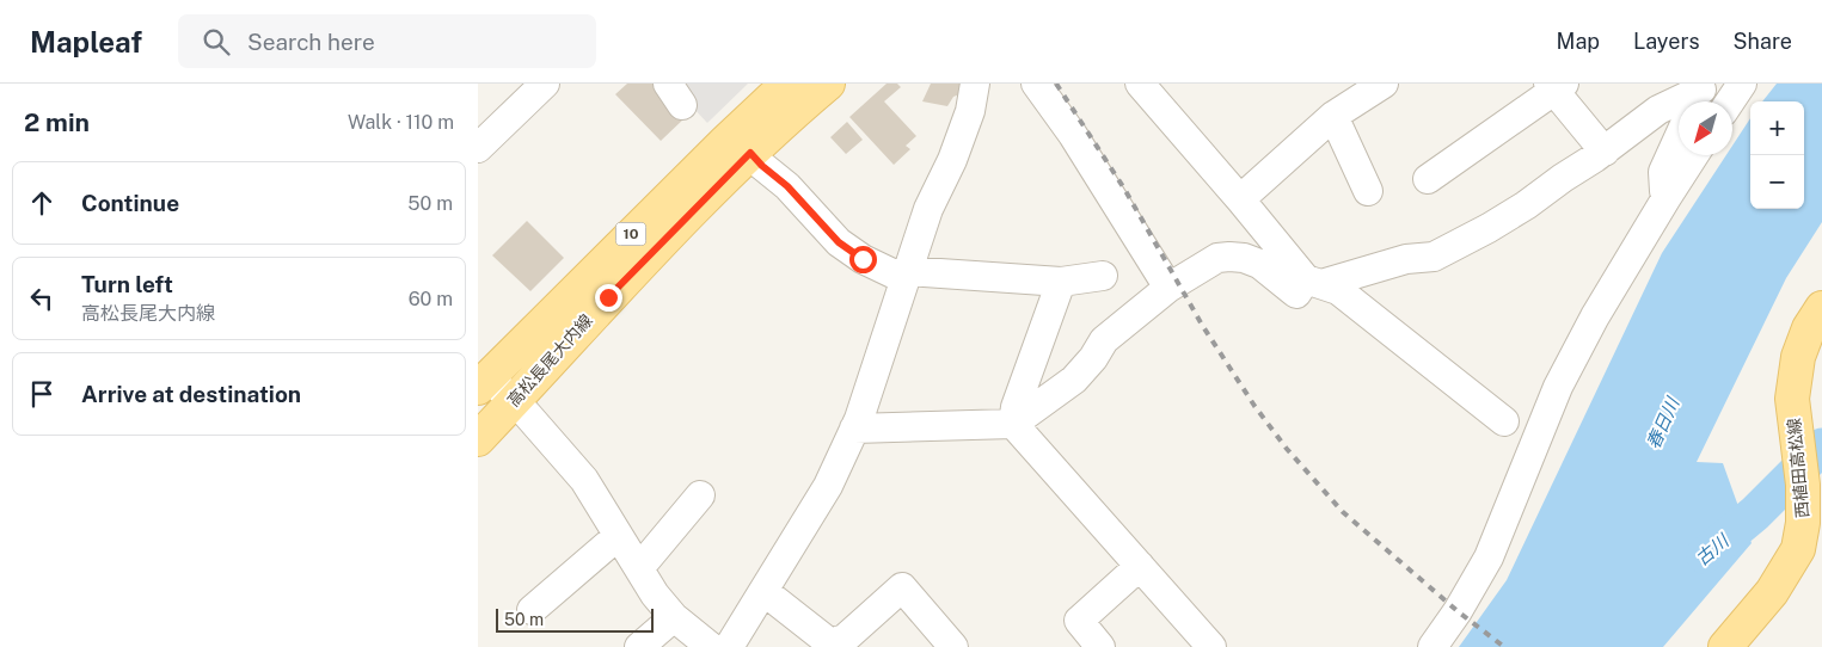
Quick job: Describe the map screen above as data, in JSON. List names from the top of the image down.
{
  "streets": {
    "main road": ["10", "高松長尾大内線", "西植田高松線"]
  },
  "water": ["春日川", "古川"],
  "scale_bar": "50 m",
  "north": "bottom left",
  "page": {
    "header": "Mapleaf",
    "search": "Search here",
    "nav": ["Map", "Layers", "Share"],
    "heading": ["2 min", "Walk · 110 m"],
    "map_buttons": ["+", "−"],
    "list": [
      ["Continue", "50 m"],
      ["Turn left", "高松長尾大内線", "60 m"],
      "Arrive at destination"
    ],
    "scale": "50 m"
  }
}
